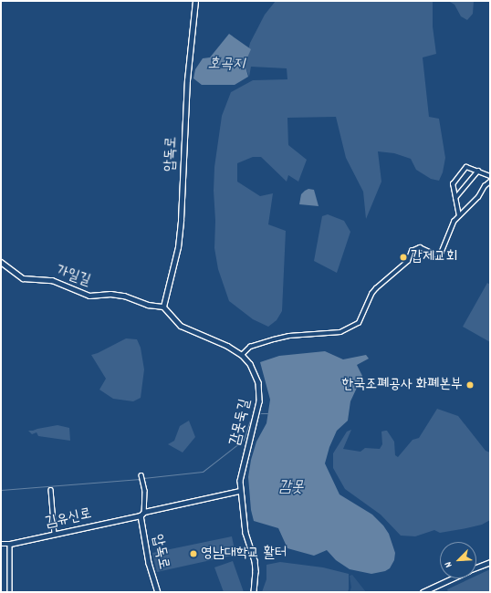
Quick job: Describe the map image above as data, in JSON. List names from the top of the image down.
{
  "streets": {
    "street": [
      "압독로",
      "가일길",
      "감못둑길",
      "김유신로"
    ]
  },
  "crossings": [
    ["압독로", "가일길"],
    ["압독로", "감못둑길"],
    ["압독로", "김유신로"],
    ["가일길", "감못둑길"]
  ],
  "water": ["호곡지", "감못"],
  "places": ["갑제교회", "한국조폐공사 화폐본부", "영남대학교 활터"],
  "north": "bottom left"
}
